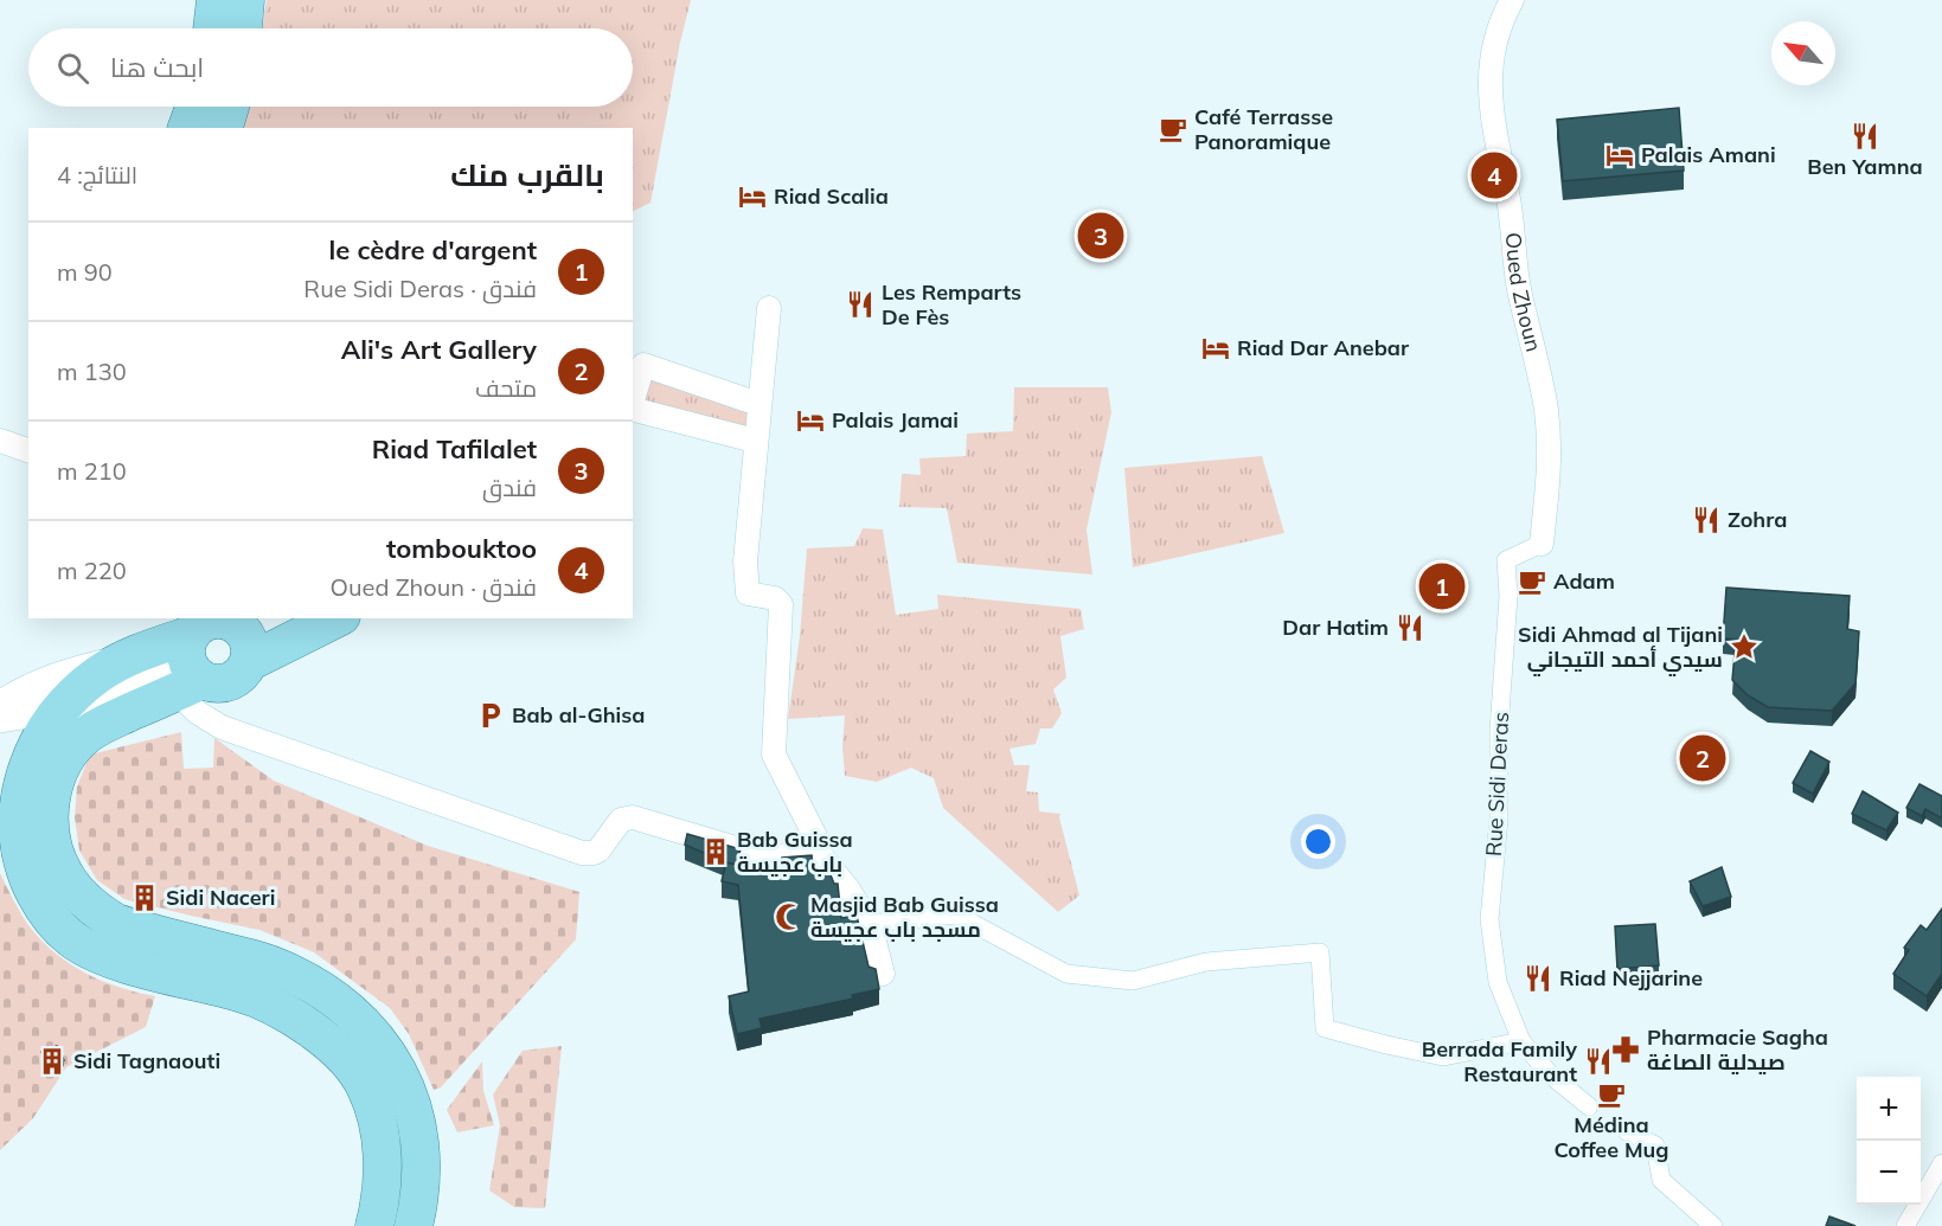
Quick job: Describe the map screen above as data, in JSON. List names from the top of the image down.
{
  "streets": {
    "street": ["Oued Zhoun", "Rue Sidi Deras"]
  },
  "crossings": [
    ["Oued Zhoun", "Rue Sidi Deras"]
  ],
  "places": {
    "cafe": ["Café Terrasse Panoramique", "Adam", "Médina Coffee Mug"],
    "restaurant": [
      "Ben Yamna",
      "Les Remparts De Fès",
      "Zohra",
      "Dar Hatim",
      "Riad Nejjarine",
      "Berrada Family Restaurant"
    ],
    "hotel": [
      "Palais Amani",
      "Riad Scalia",
      "Riad Dar Anebar",
      "Palais Jamai"
    ],
    "place": ["Sidi Ahmad al Tijani سيدي أحمد التيجاني"],
    "parking": ["Bab al-Ghisa"],
    "building": ["Bab Guissa باب عجيسة", "Sidi Naceri", "Sidi Tagnaouti"],
    "mosque": ["Masjid Bab Guissa مسجد باب عجيسة"],
    "pharmacy": ["Pharmacie Sagha صيدلية الصاغة"]
  },
  "north": "top left",
  "page": {
    "search": "ابحث هنا",
    "heading": ["بالقرب منك", "النتائج: 4"],
    "pins": [
      "4",
      "3",
      "1",
      "2"
    ],
    "list": [
      {
        "mark": "1",
        "name": "le cèdre d'argent",
        "note": "فندق · Rue Sidi Deras",
        "value": "90 m"
      },
      {
        "mark": "2",
        "name": "Ali's Art Gallery",
        "note": "متحف",
        "value": "130 m"
      },
      {
        "mark": "3",
        "name": "Riad Tafilalet",
        "note": "فندق",
        "value": "210 m"
      },
      {
        "mark": "4",
        "name": "tombouktoo",
        "note": "فندق · Oued Zhoun",
        "value": "220 m"
      }
    ],
    "map_buttons": ["+", "−"]
  }
}
